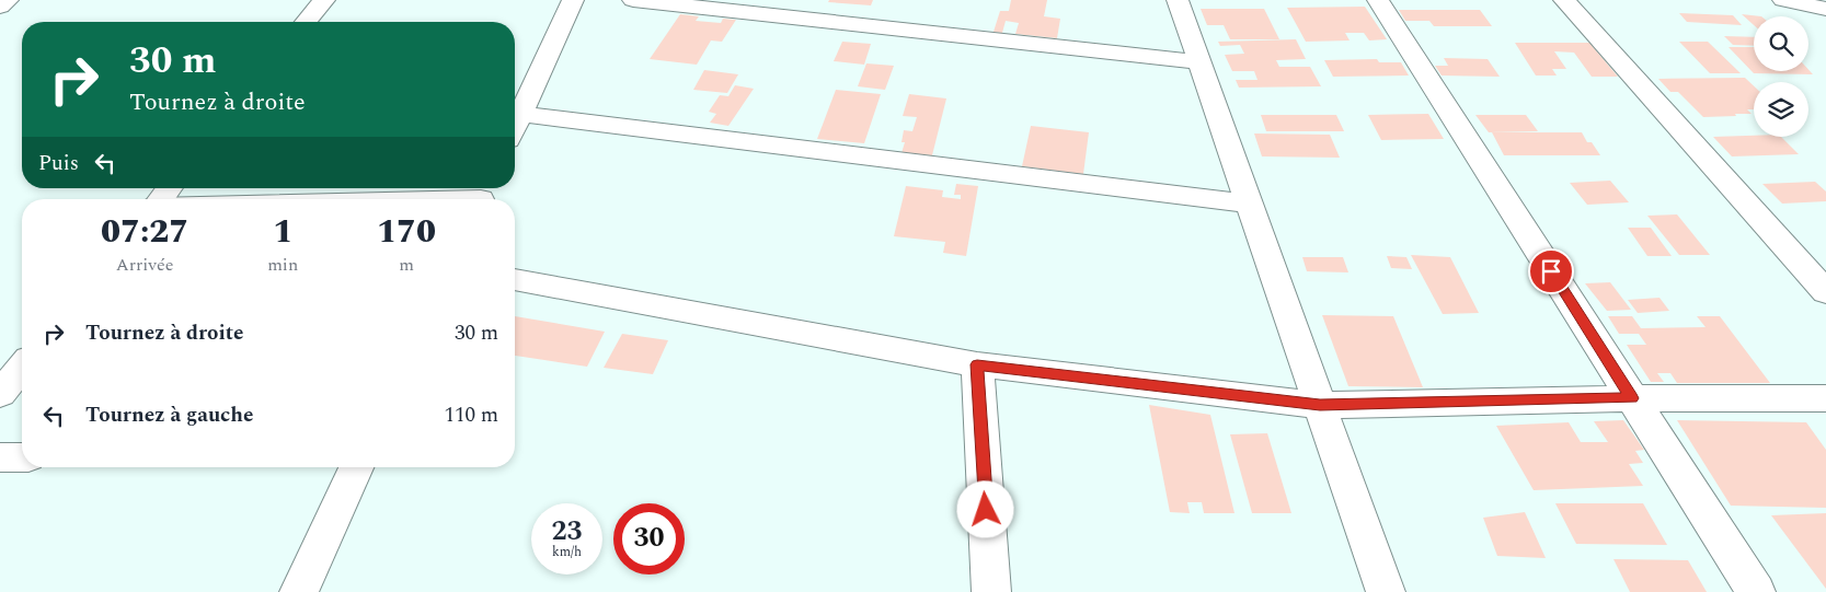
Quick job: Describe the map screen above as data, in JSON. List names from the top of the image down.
{
  "page": {
    "turn": ["30 m", "Tournez à droite"],
    "then": "Puis",
    "eta": [
      "07:27",
      "Arrivée",
      "1",
      "min",
      "170",
      "m"
    ],
    "list": [
      {
        "name": "Tournez à droite",
        "value": "30 m"
      },
      {
        "name": "Tournez à gauche",
        "value": "110 m"
      }
    ],
    "speed": "23 km/h",
    "limit": "30"
  }
}
